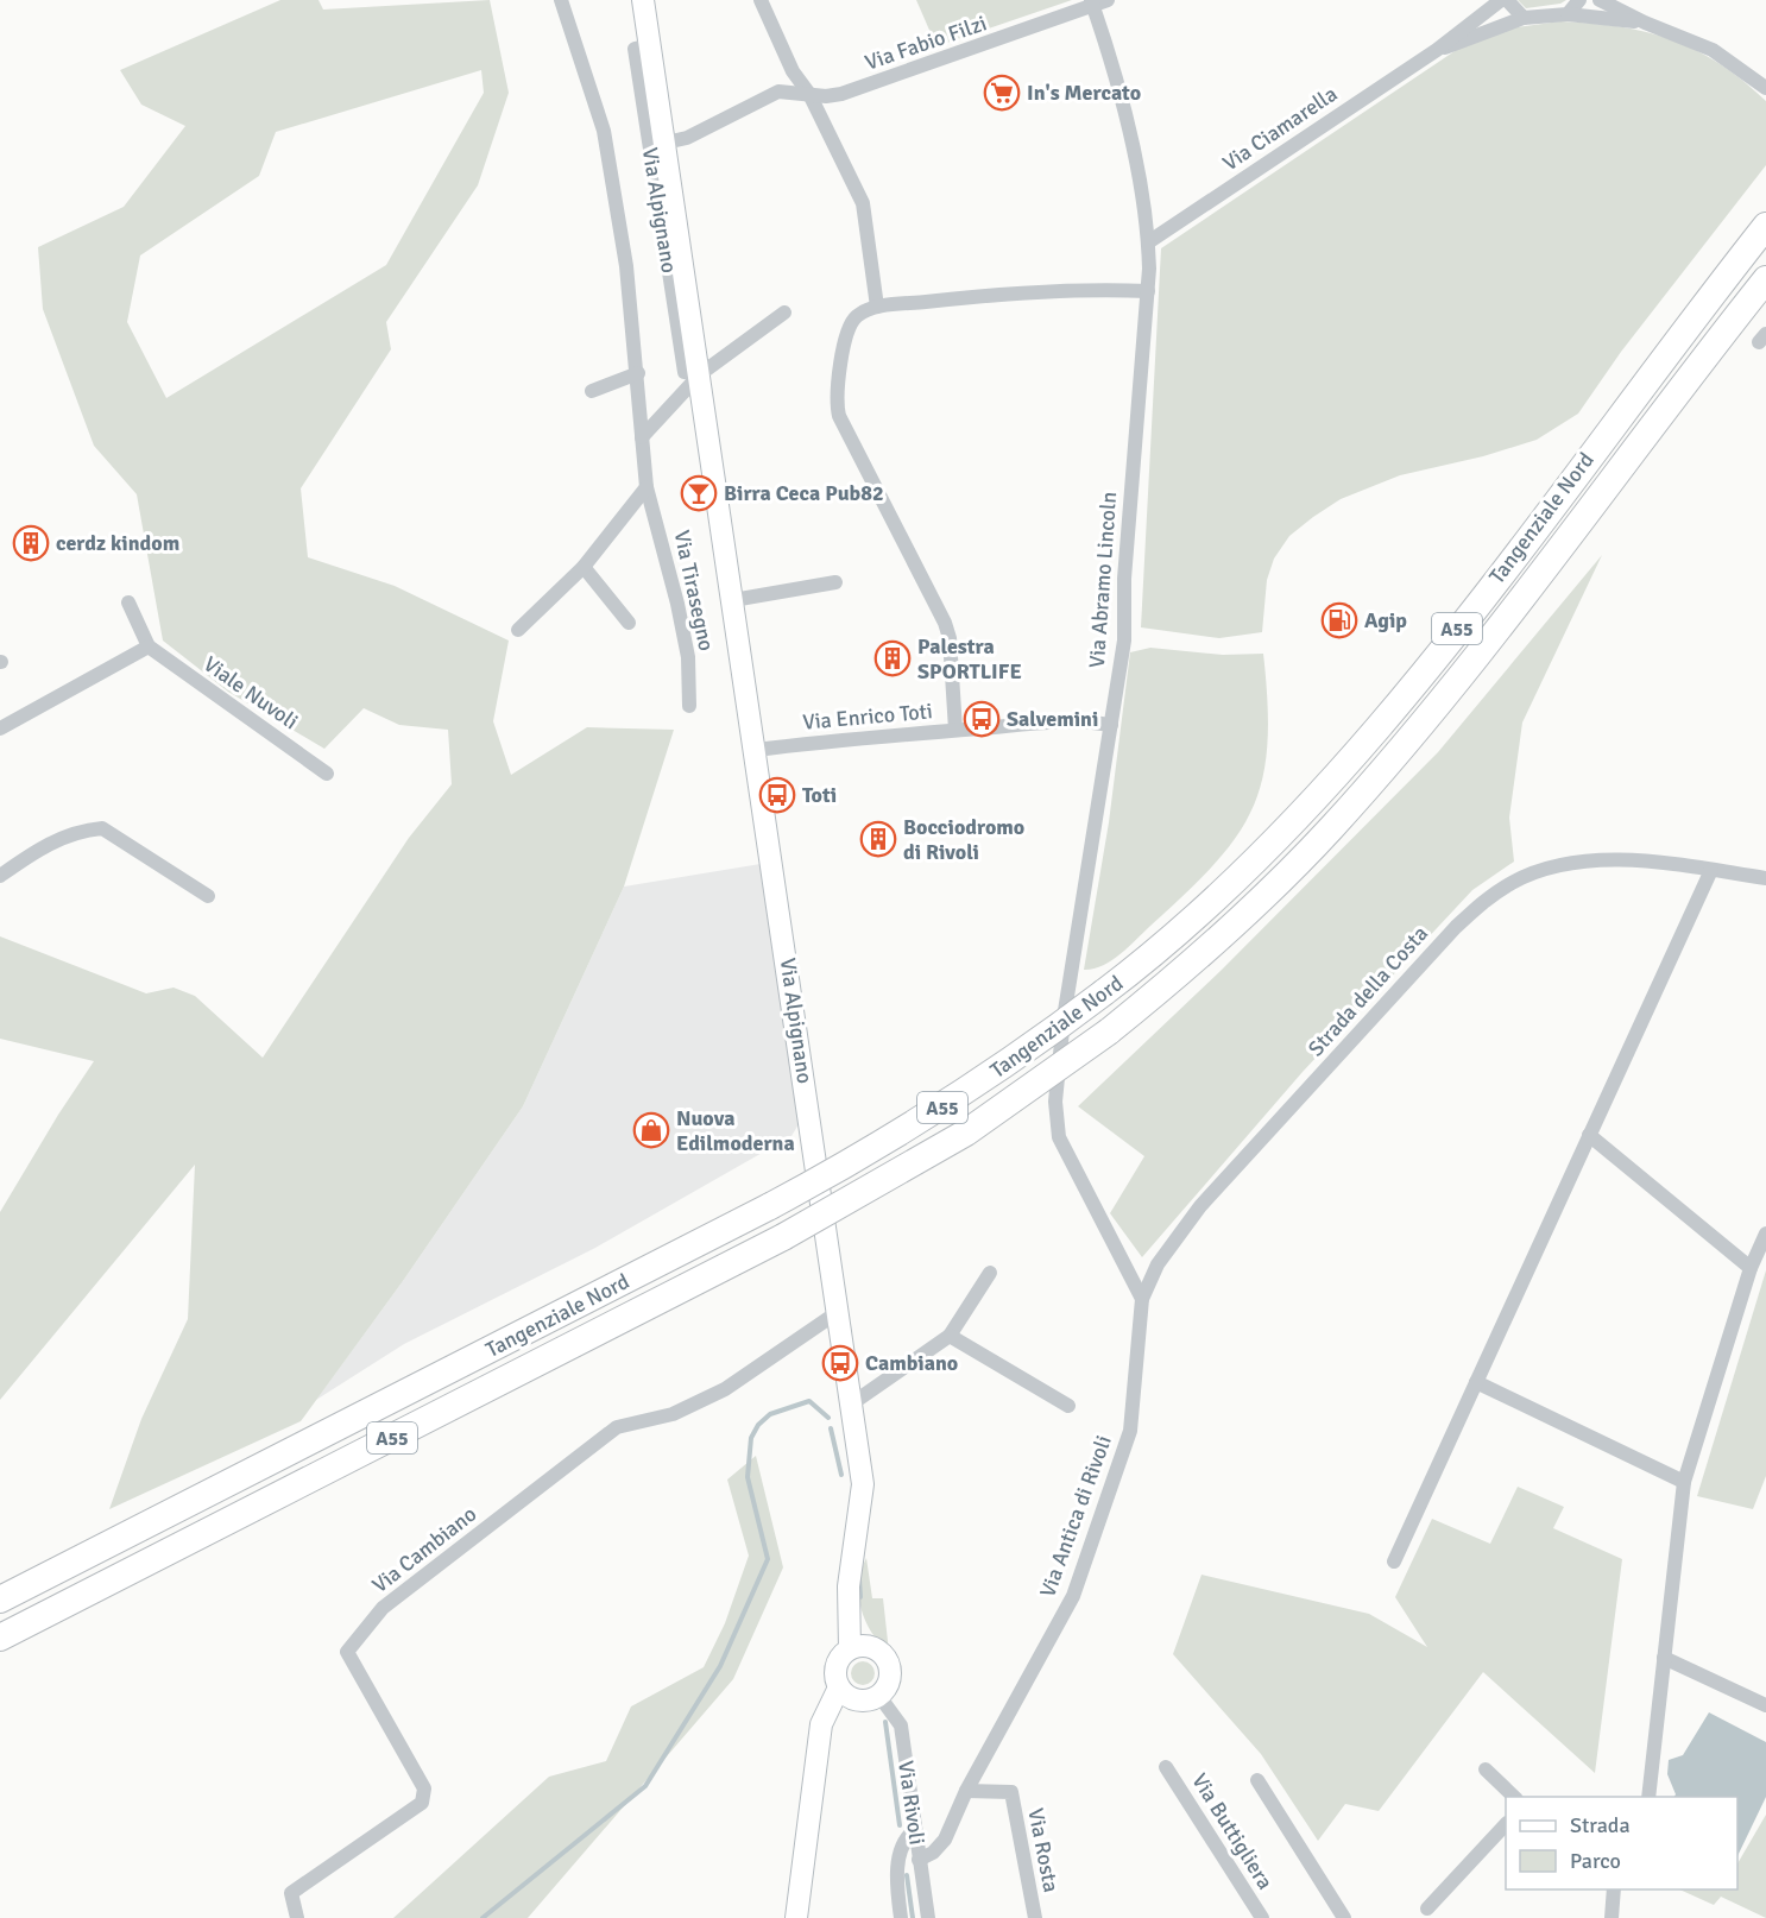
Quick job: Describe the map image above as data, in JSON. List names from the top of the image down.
{
  "streets": {
    "highway": ["Tangenziale Nord", "A55"],
    "street": [
      "Via Fabio Filzi",
      "Via Ciamarella",
      "Via Alpignano",
      "Via Abramo Lincoln",
      "Via Tirasegno",
      "Viale Nuvoli",
      "Via Enrico Toti",
      "Strada della Costa",
      "Via Antica di Rivoli",
      "Via Cambiano",
      "Via Rivoli",
      "Via Buttigliera",
      "Via Rosta"
    ]
  },
  "crossings": [
    ["Via Fabio Filzi", "Via Alpignano"],
    ["Via Fabio Filzi", "Via Abramo Lincoln"],
    ["Via Ciamarella", "Via Abramo Lincoln"],
    ["Via Alpignano", "Via Enrico Toti"],
    ["Via Alpignano", "Via Cambiano"],
    ["Via Alpignano", "Via Rivoli"],
    ["Via Abramo Lincoln", "Via Enrico Toti"],
    ["Via Abramo Lincoln", "Strada della Costa"],
    ["Via Abramo Lincoln", "Via Antica di Rivoli"],
    ["Strada della Costa", "Via Antica di Rivoli"],
    ["Via Antica di Rivoli", "Via Rivoli"],
    ["Via Antica di Rivoli", "Via Rosta"]
  ],
  "places": {
    "supermarket": ["In's Mercato"],
    "bar": ["Birra Ceca Pub82"],
    "building": ["cerdz kindom", "Palestra SPORTLIFE", "Bocciodromo di Rivoli"],
    "fuel station": ["Agip"],
    "bus stop": ["Salvemini", "Toti", "Cambiano"],
    "shop": ["Nuova Edilmoderna"]
  },
  "legend": ["Strada", "Parco"]
}
